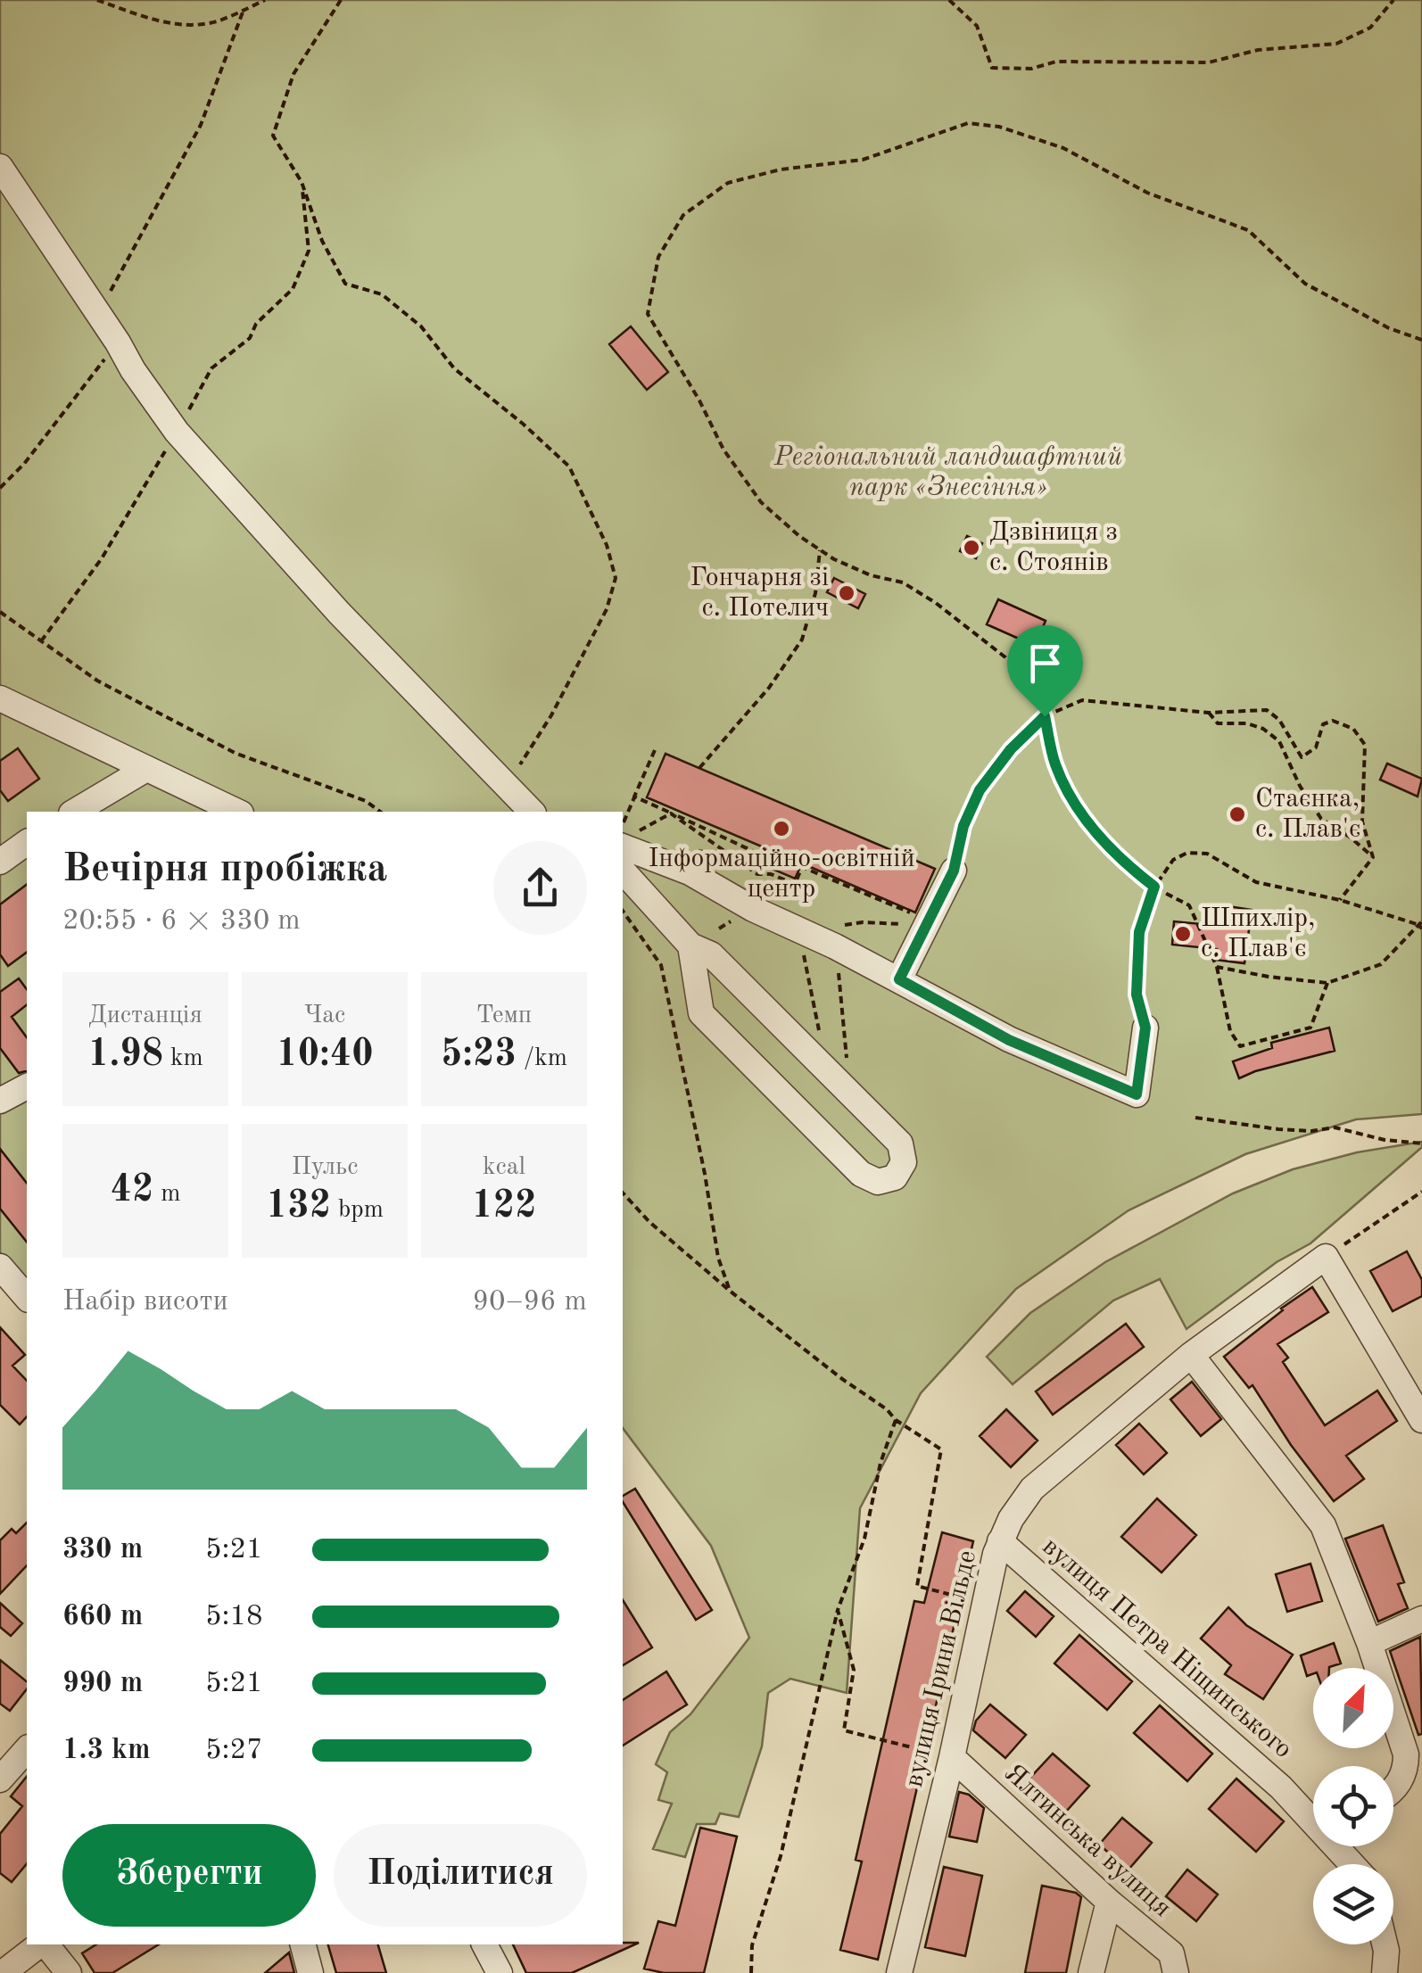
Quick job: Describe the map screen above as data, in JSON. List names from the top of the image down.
{
  "streets": {
    "street": ["вулиця Петра Ніщинського", "вулиця Ірини Вільде", "Ялтинська вулиця"]
  },
  "crossings": [
    ["вулиця Петра Ніщинського", "вулиця Ірини Вільде"],
    ["вулиця Ірини Вільде", "Ялтинська вулиця"]
  ],
  "parks": ["Регіональний ландшафтний парк «Знесіння»"],
  "places": [
    "Дзвіниця з с. Стоянів",
    "Гончарня зі с. Потелич",
    "Стаєнка, с. Плав'є",
    "Інформаційно-освітній центр",
    "Шпихлір, с. Плав'є"
  ],
  "north": "top right",
  "page": {
    "heading": ["Вечірня пробіжка", "20:55 · 6 × 330 m"],
    "stats": [
      ["Дистанція", "1.98 km"],
      ["Час", "10:40"],
      ["Темп", "5:23 /km"],
      ["42 m"],
      ["Пульс", "132 bpm"],
      ["kcal", "122"]
    ],
    "chart": ["Набір висоти", "90–96 m"],
    "list": [
      {
        "name": "330 m",
        "note": "5:21"
      },
      {
        "name": "660 m",
        "note": "5:18"
      },
      {
        "name": "990 m",
        "note": "5:21"
      },
      {
        "name": "1.3 km",
        "note": "5:27"
      }
    ],
    "buttons": ["Зберегти", "Поділитися"]
  }
}
